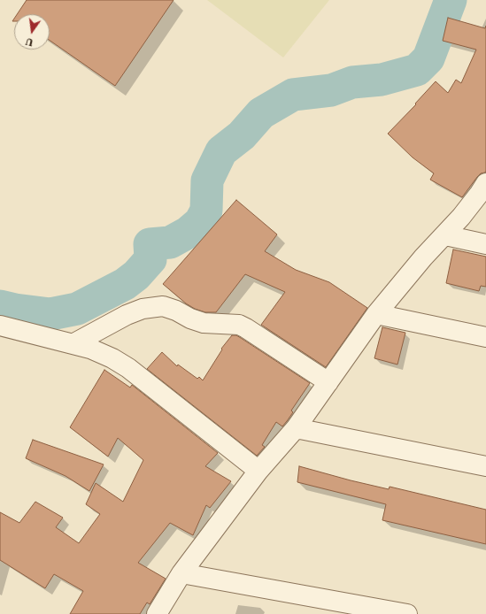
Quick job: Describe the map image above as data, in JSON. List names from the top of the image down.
{
  "north": "bottom"
}
